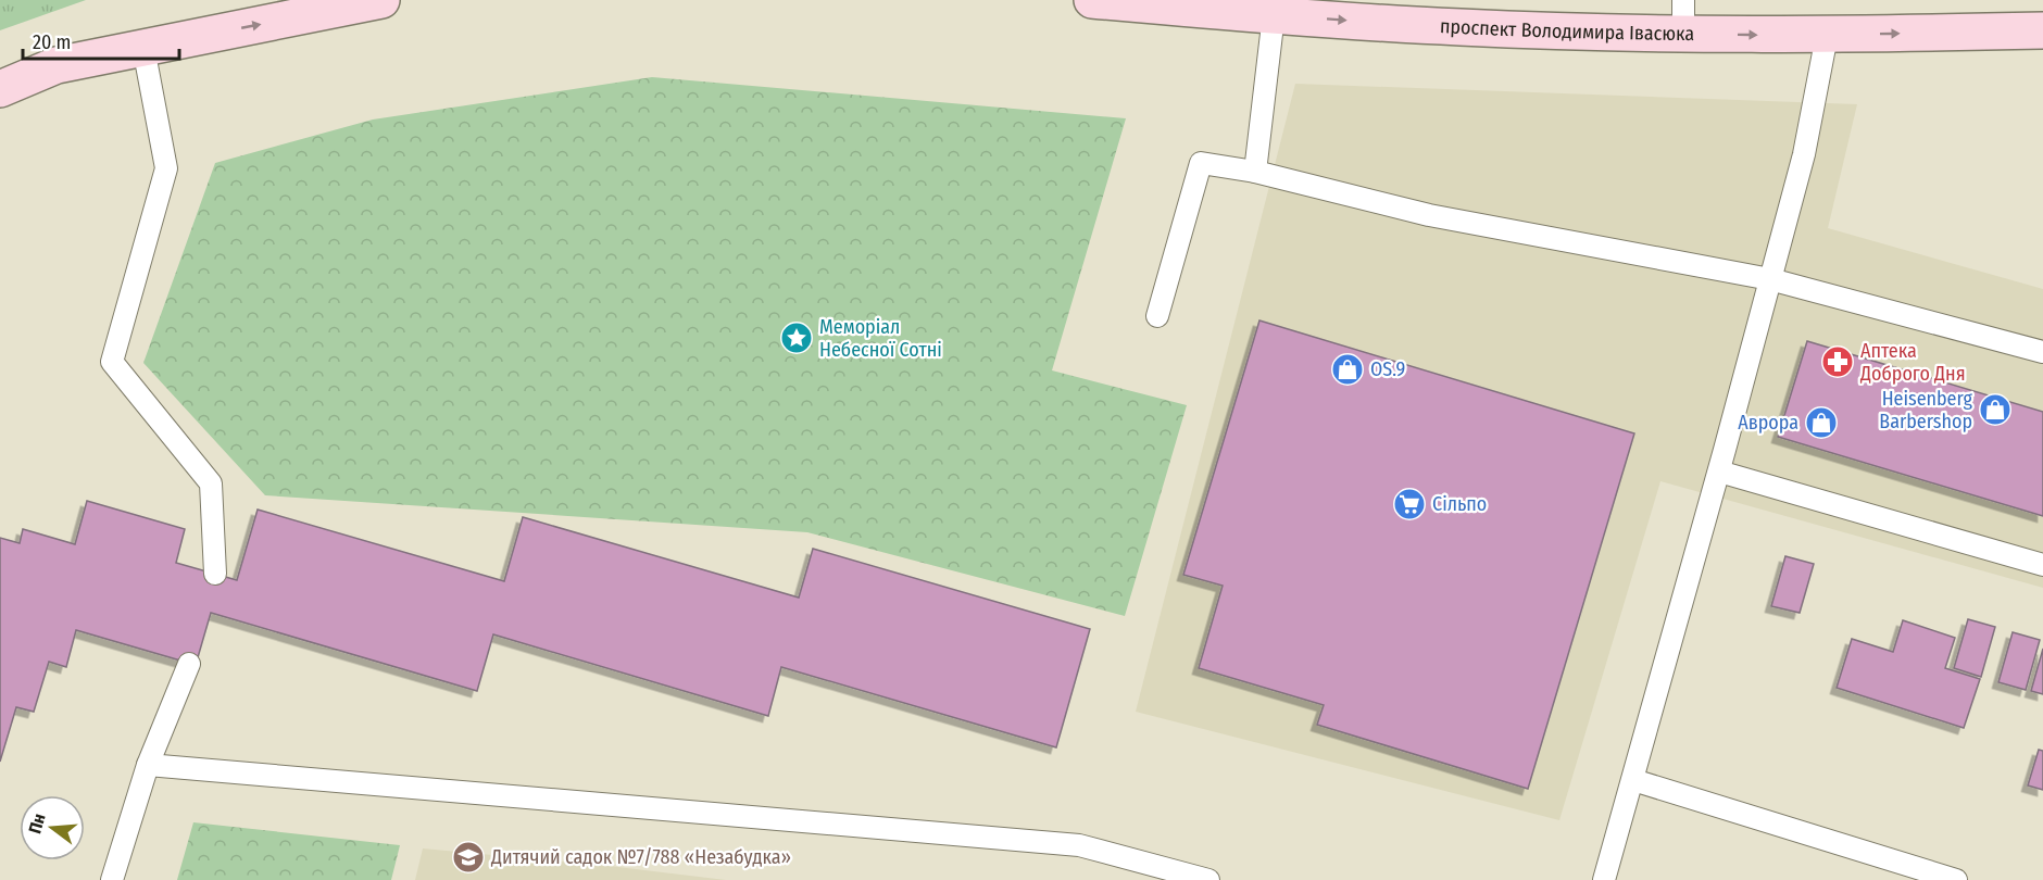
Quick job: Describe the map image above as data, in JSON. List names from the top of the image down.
{
  "streets": {
    "main road": ["проспект Володимира Івасюка"]
  },
  "one_way": ["проспект Володимира Івасюка"],
  "places": {
    "place": ["Меморіал Небесної Сотні"],
    "pharmacy": ["Аптека Доброго Дня"],
    "shop": ["OS.9", "Heisenberg Barbershop", "Аврора"],
    "supermarket": ["Сільпо"],
    "school or university": ["Дитячий садок №7/788 «Незабудка»"]
  },
  "scale_bar": "20 m",
  "north": "left"
}
